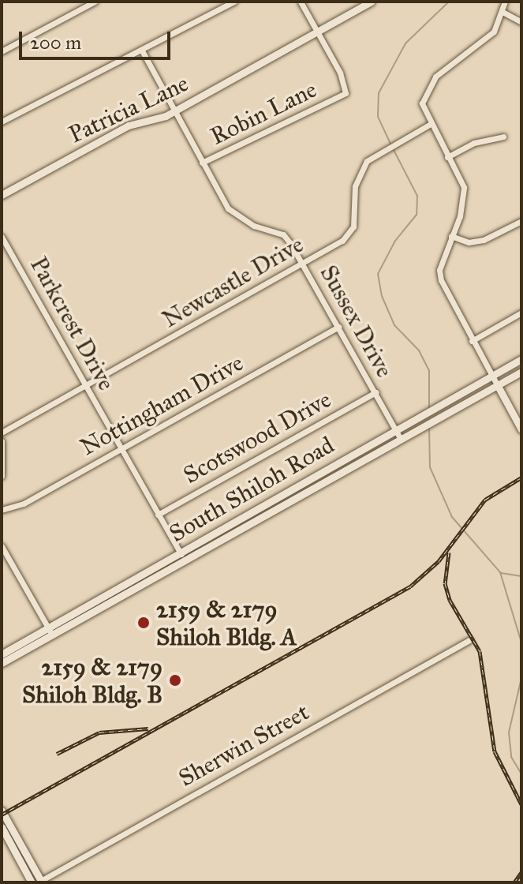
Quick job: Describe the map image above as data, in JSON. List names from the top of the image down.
{
  "streets": {
    "main road": ["Patricia Lane", "South Shiloh Road"],
    "street": [
      "Robin Lane",
      "Newcastle Drive",
      "Sussex Drive",
      "Parkcrest Drive",
      "Nottingham Drive",
      "Scotswood Drive",
      "Sherwin Street"
    ]
  },
  "crossings": [
    ["Patricia Lane", "Robin Lane"],
    ["Patricia Lane", "Sussex Drive"],
    ["Robin Lane", "Sussex Drive"],
    ["Newcastle Drive", "Sussex Drive"],
    ["Newcastle Drive", "Parkcrest Drive"],
    ["Sussex Drive", "Nottingham Drive"],
    ["Sussex Drive", "Scotswood Drive"],
    ["Sussex Drive", "South Shiloh Road"],
    ["Parkcrest Drive", "Nottingham Drive"],
    ["Parkcrest Drive", "Scotswood Drive"],
    ["Parkcrest Drive", "South Shiloh Road"]
  ],
  "places": ["2159 & 2179 Shiloh Bldg. A", "2159 & 2179 Shiloh Bldg. B"],
  "scale_bar": "200 m"
}
